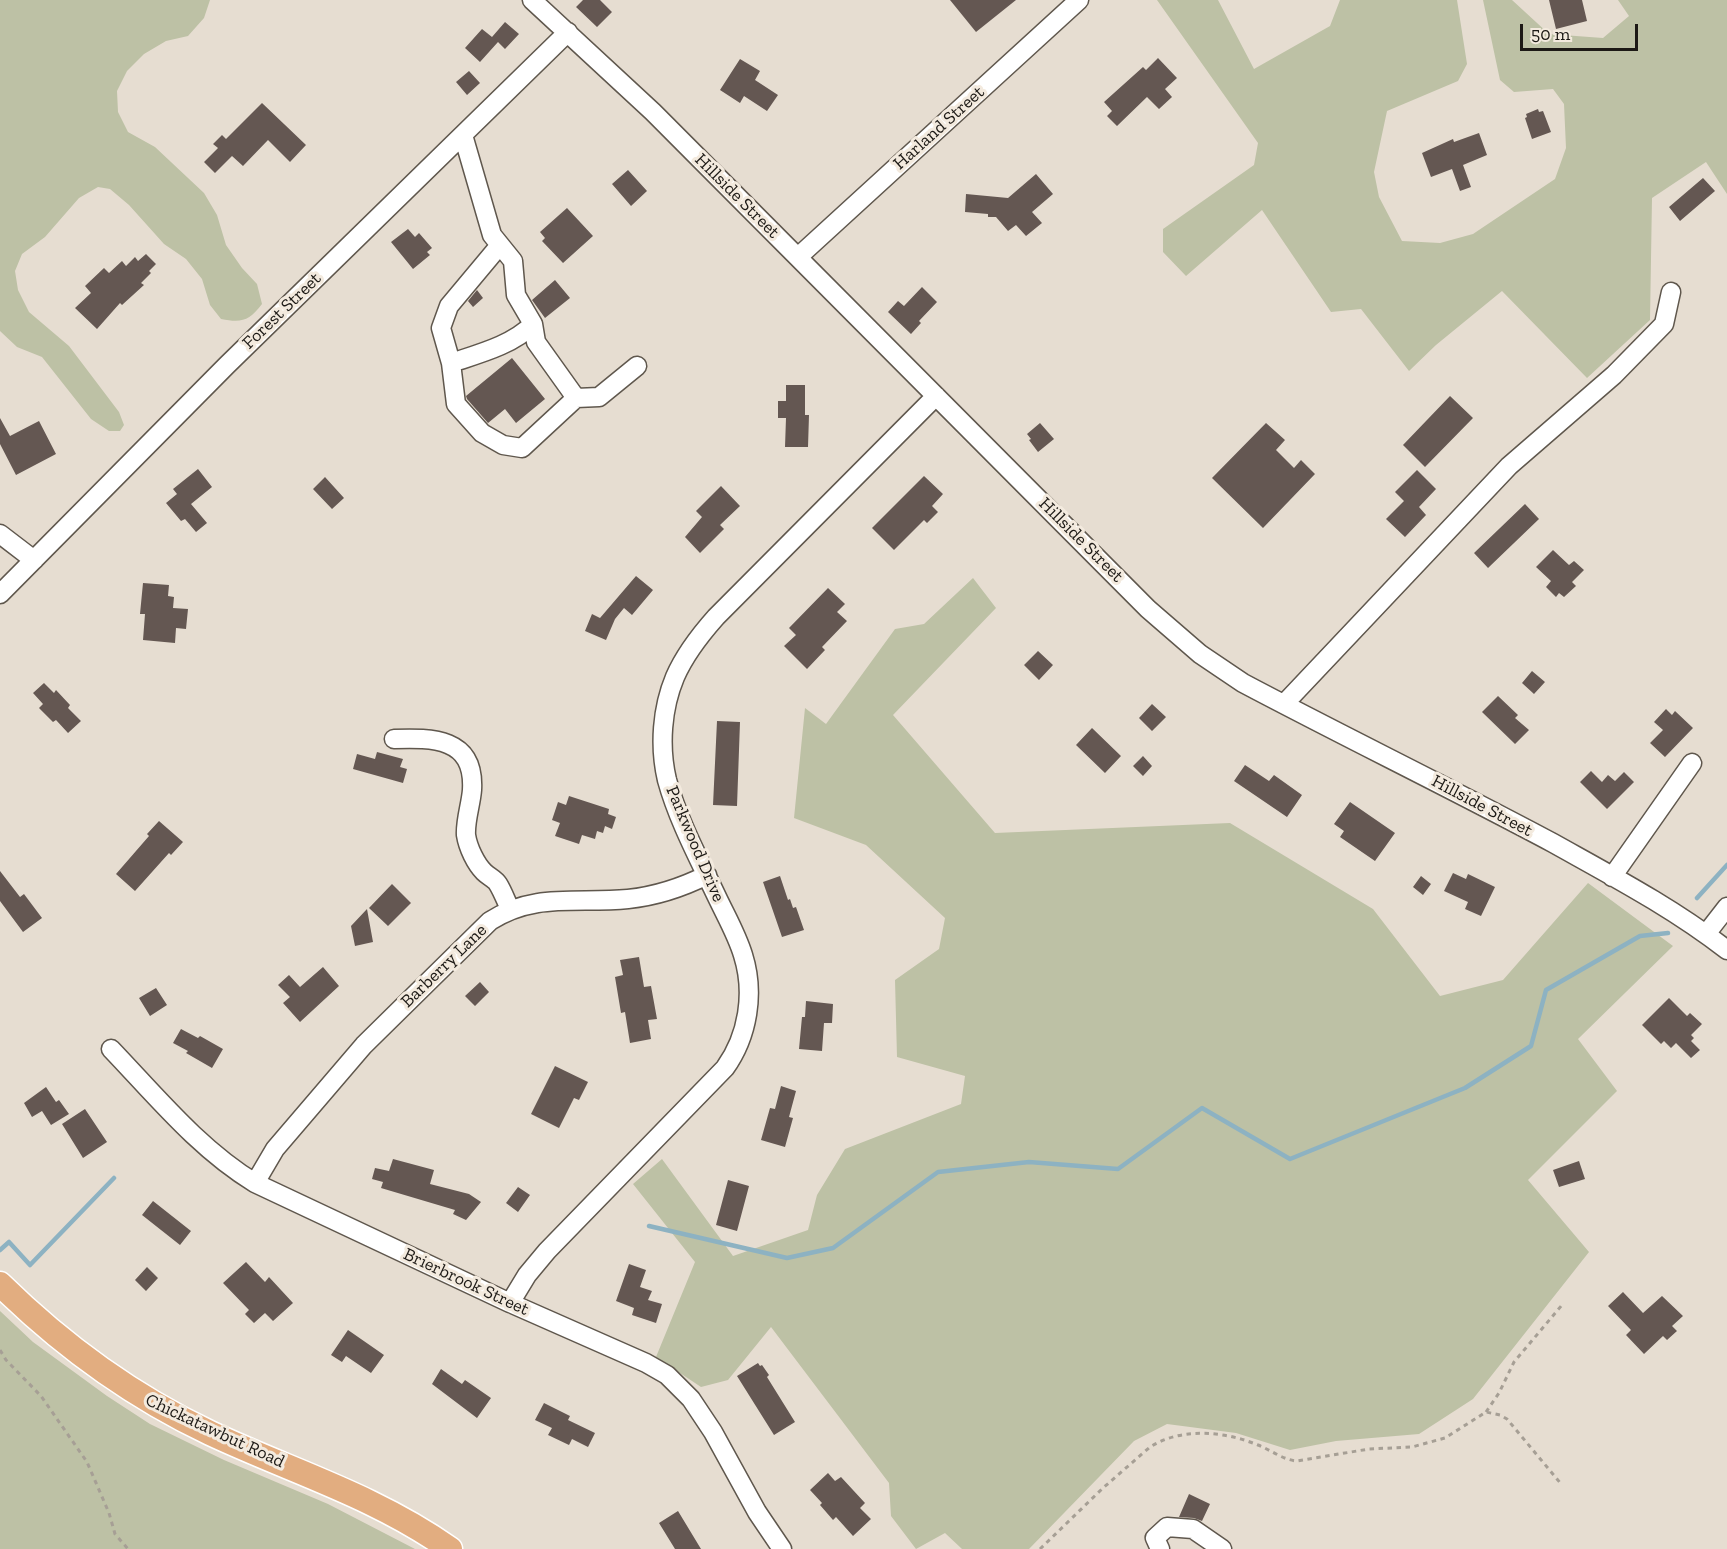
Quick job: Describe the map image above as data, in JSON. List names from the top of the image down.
{
  "streets": {
    "main road": ["Chickatawbut Road"],
    "street": [
      "Harland Street",
      "Hillside Street",
      "Forest Street",
      "Parkwood Drive",
      "Barberry Lane",
      "Brierbrook Street"
    ]
  },
  "crossings": [
    ["Harland Street", "Hillside Street"],
    ["Hillside Street", "Forest Street"],
    ["Hillside Street", "Parkwood Drive"],
    ["Parkwood Drive", "Barberry Lane"],
    ["Parkwood Drive", "Brierbrook Street"],
    ["Barberry Lane", "Brierbrook Street"]
  ],
  "scale_bar": "50 m"
}
